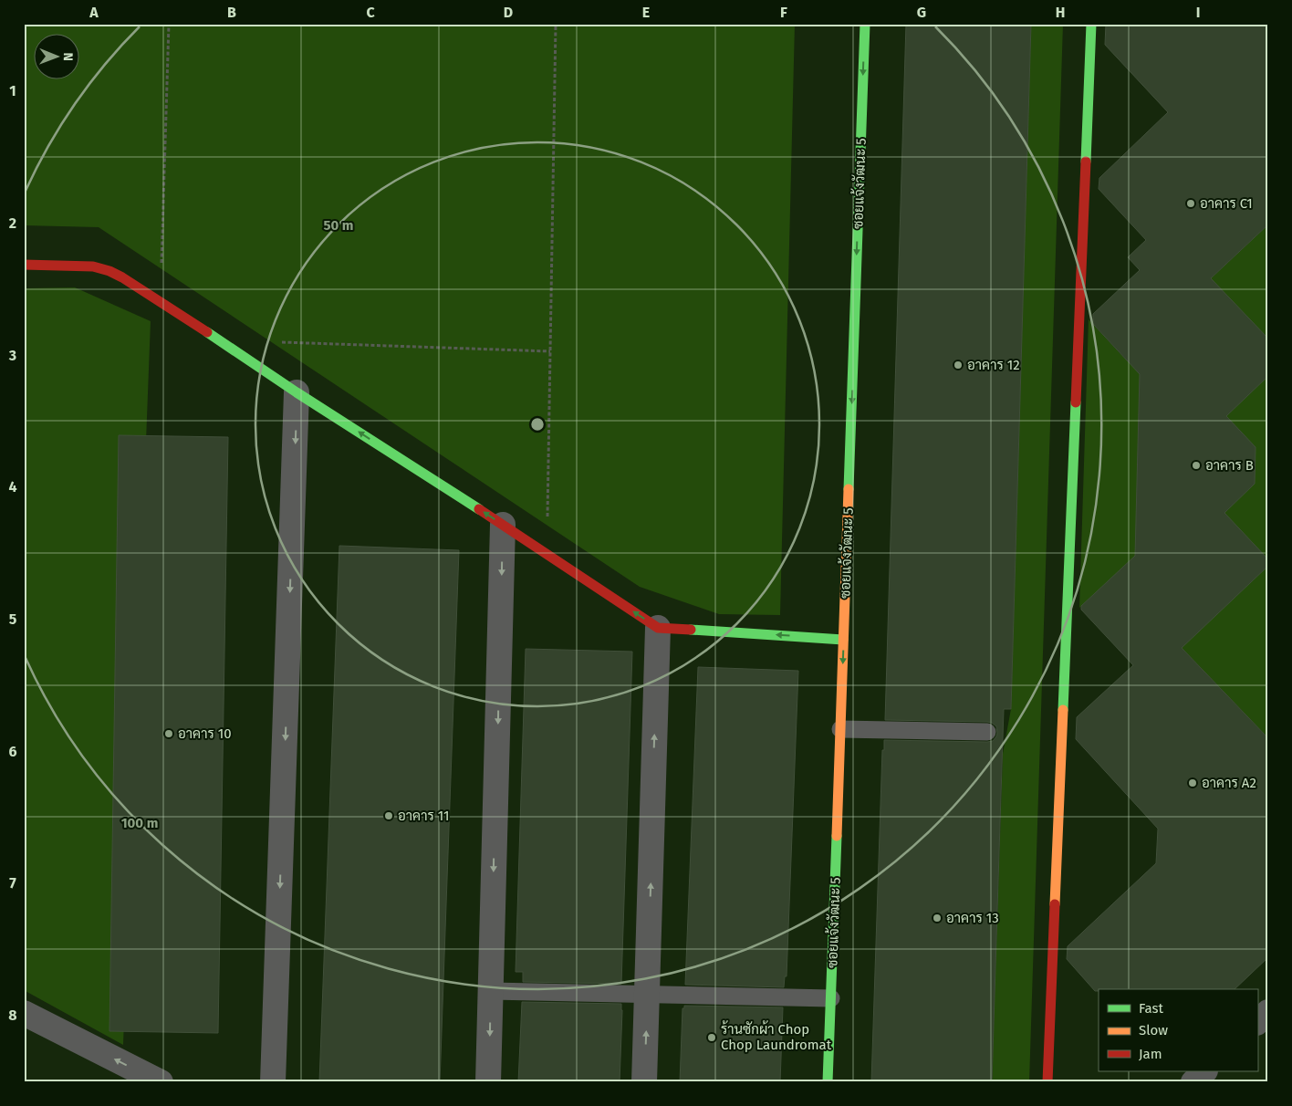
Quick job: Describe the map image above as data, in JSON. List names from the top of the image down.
{
  "streets": {
    "street": ["ซอยแจ้งวัฒนะ 5"]
  },
  "one_way": ["ซอยแจ้งวัฒนะ 5"],
  "places": [
    "อาคาร C1",
    "อาคาร 12",
    "อาคาร B",
    "อาคาร 10",
    "อาคาร A2",
    "อาคาร 11",
    "อาคาร 13",
    "ร้านซักผ้า Chop Chop Laundromat"
  ],
  "legend": ["Fast", "Slow", "Jam"],
  "north": "right",
  "grid": {
    "columns": [
      "A",
      "B",
      "C",
      "D",
      "E",
      "F",
      "G",
      "H",
      "I"
    ],
    "rows": [
      "1",
      "2",
      "3",
      "4",
      "5",
      "6",
      "7",
      "8"
    ]
  },
  "rings": ["50 m", "100 m"]
}
